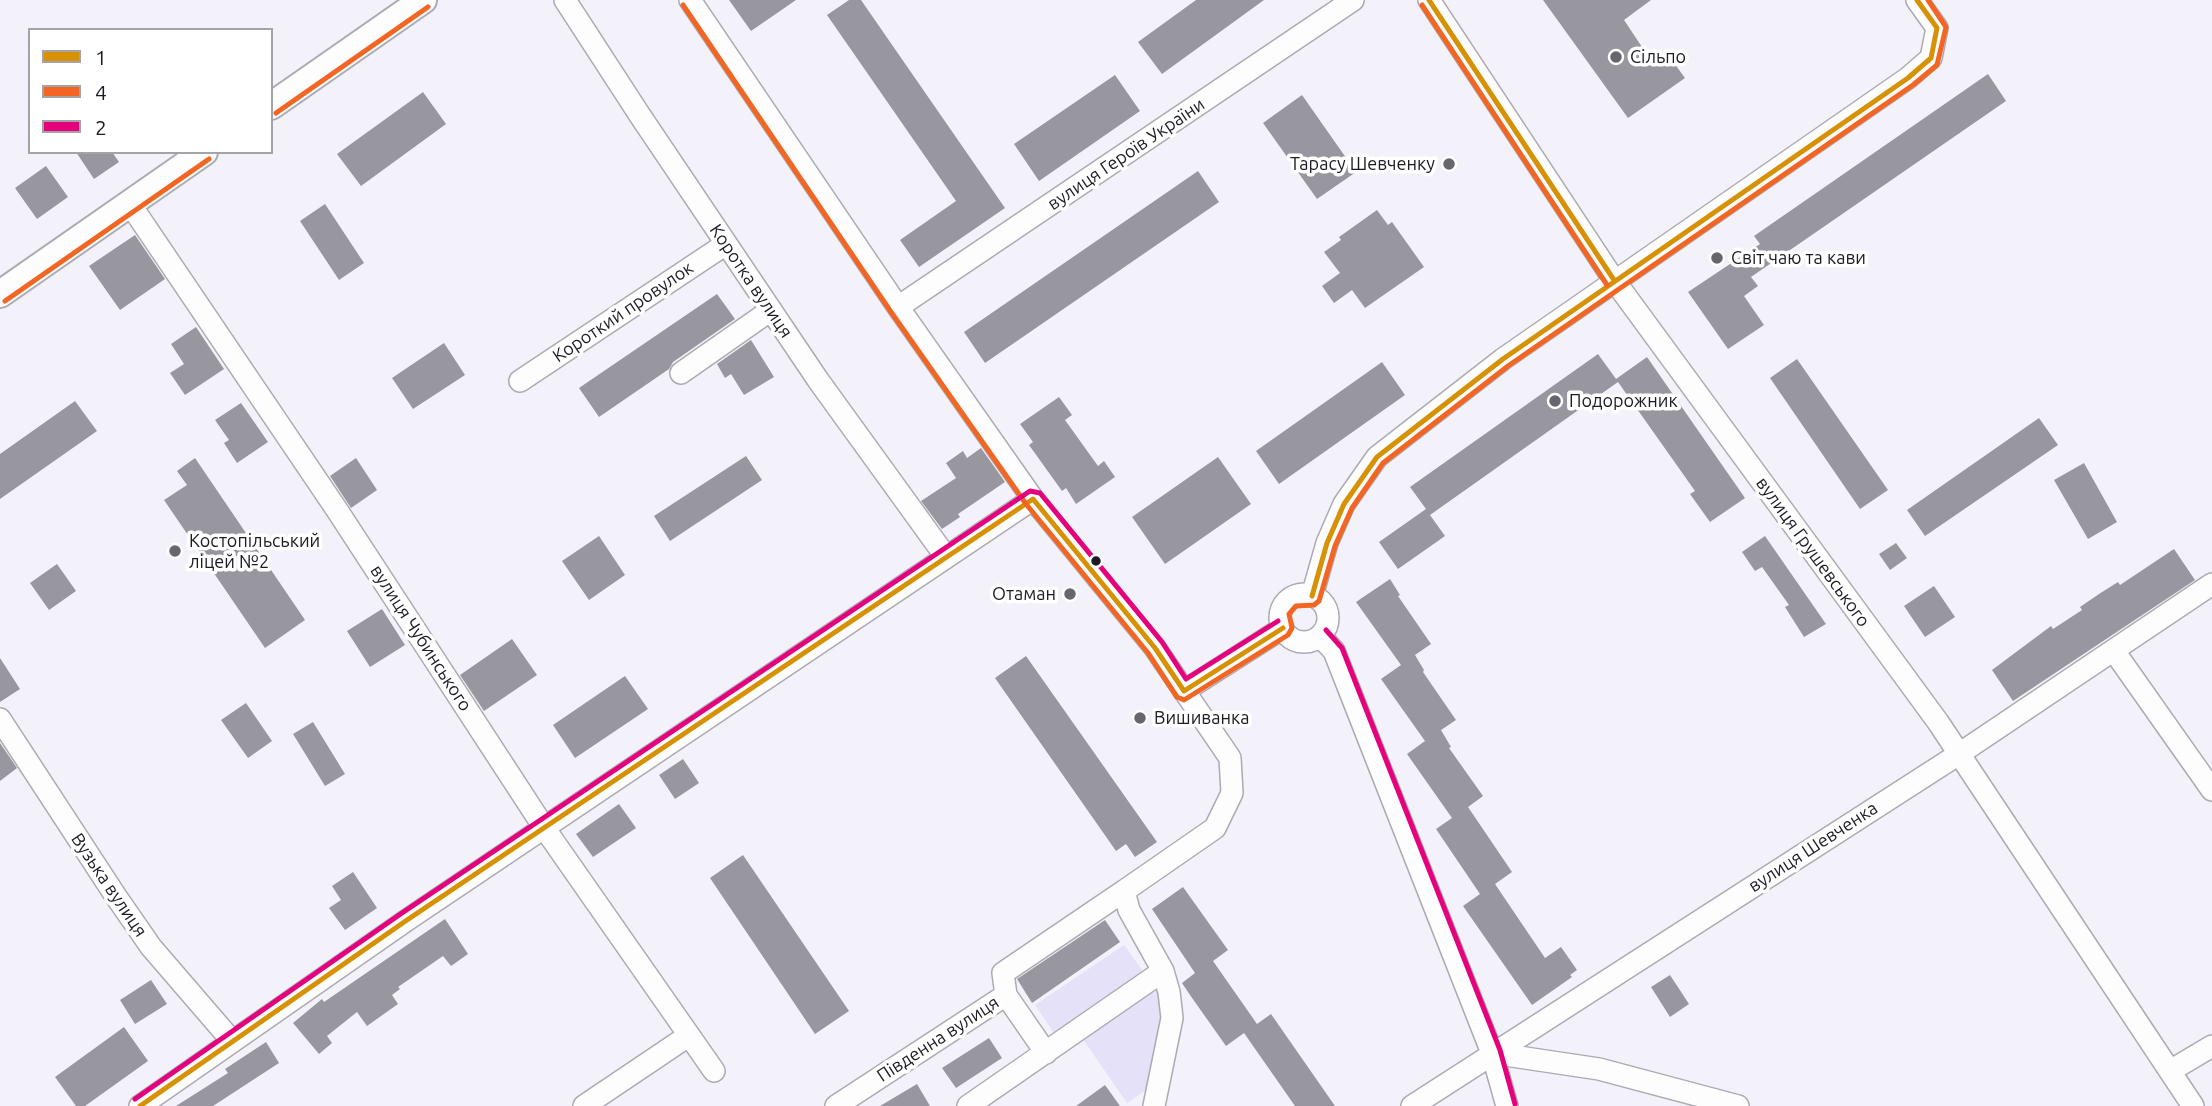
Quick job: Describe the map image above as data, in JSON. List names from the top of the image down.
{
  "streets": {
    "street": [
      "вулиця Героїв України",
      "Коротка вулиця",
      "Короткий провулок",
      "вулиця Грушевського",
      "вулиця Чубинського",
      "вулиця Шевченка",
      "Вузька вулиця",
      "Південна вулиця"
    ]
  },
  "crossings": [
    ["Коротка вулиця", "Короткий провулок"],
    ["вулиця Грушевського", "вулиця Шевченка"]
  ],
  "places": [
    "Сільпо",
    "Тарасу Шевченку",
    "Світ чаю та кави",
    "Подорожник",
    "Костопільський ліцей №2",
    "Отаман",
    "Вишиванка"
  ],
  "lines": ["transit line 1", "transit line 4", "transit line 2"],
  "legend": ["1", "4", "2"]
}
